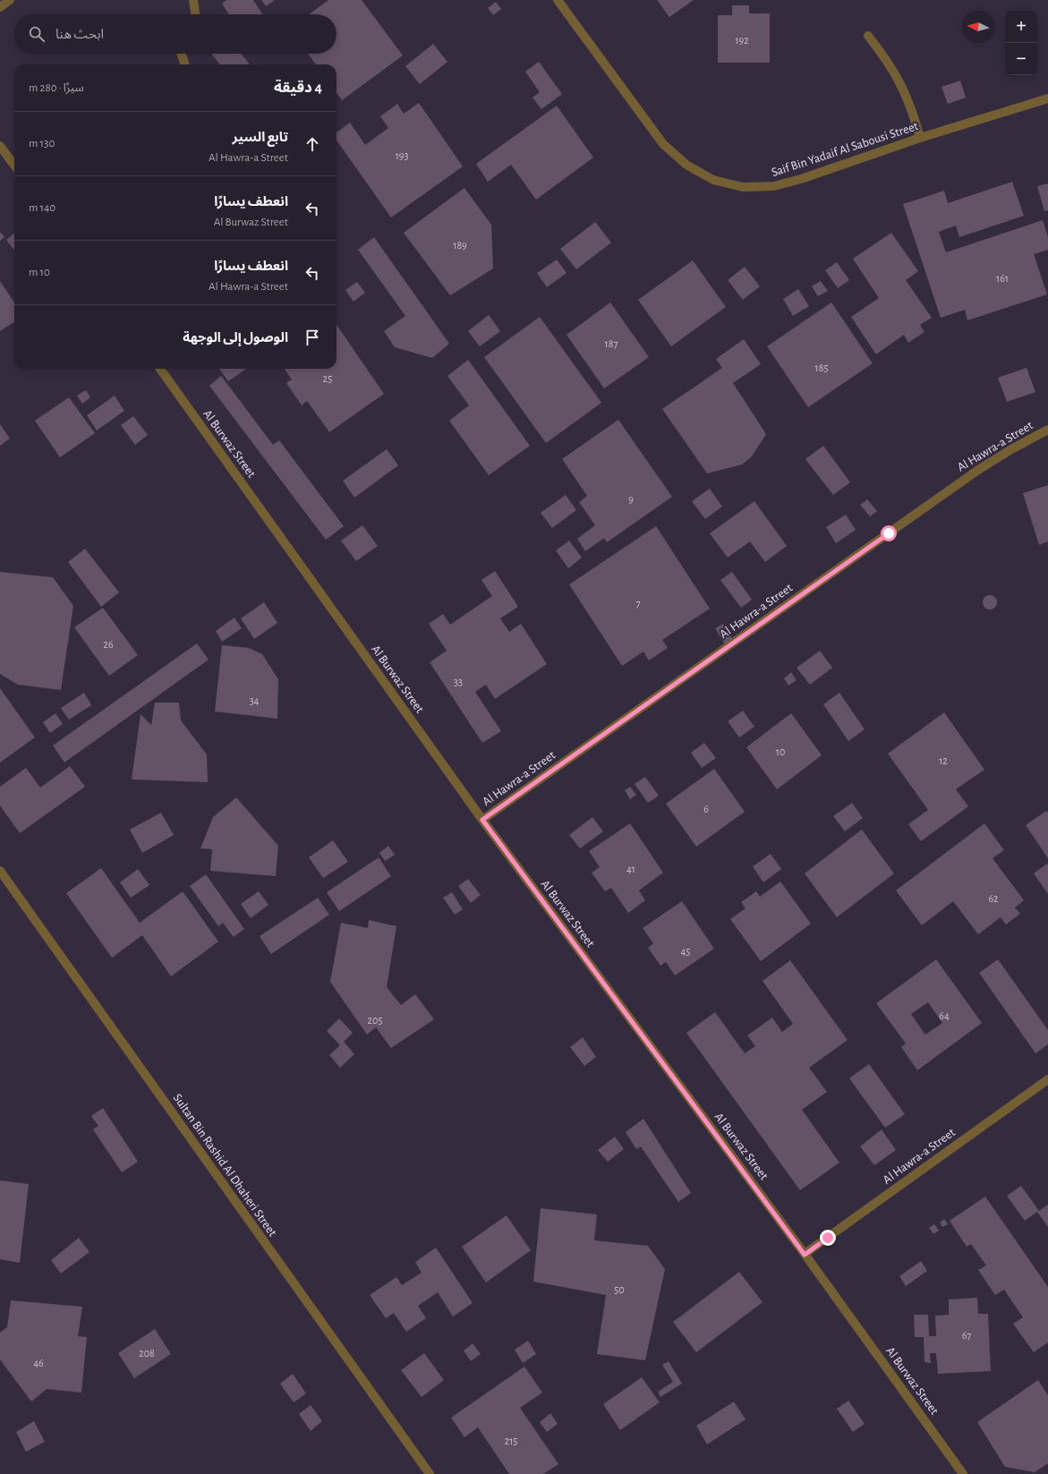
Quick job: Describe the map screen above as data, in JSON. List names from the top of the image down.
{
  "streets": {
    "street": [
      "Saif Bin Yadaif Al Sabousi Street",
      "Al Burwaz Street",
      "Al Hawra-a Street",
      "Sultan Bin Rashid Al Dhaheri Street"
    ]
  },
  "crossings": [
    ["Al Burwaz Street", "Al Hawra-a Street"]
  ],
  "house_numbers": [
    "192",
    "193",
    "189",
    "161",
    "187",
    "185",
    "25",
    "9",
    "7",
    "26",
    "33",
    "34",
    "10",
    "12",
    "6",
    "41",
    "62",
    "45",
    "64",
    "205",
    "50",
    "67",
    "208",
    "46",
    "215"
  ],
  "north": "left",
  "page": {
    "map_buttons": ["+", "−"],
    "search": "ابحث هنا",
    "heading": ["4 دقيقة", "سيرًا · 280 m"],
    "list": [
      ["تابع السير", "Al Hawra-a Street", "130 m"],
      ["انعطف يسارًا", "Al Burwaz Street", "140 m"],
      ["انعطف يسارًا", "Al Hawra-a Street", "10 m"],
      "الوصول إلى الوجهة"
    ]
  }
}
